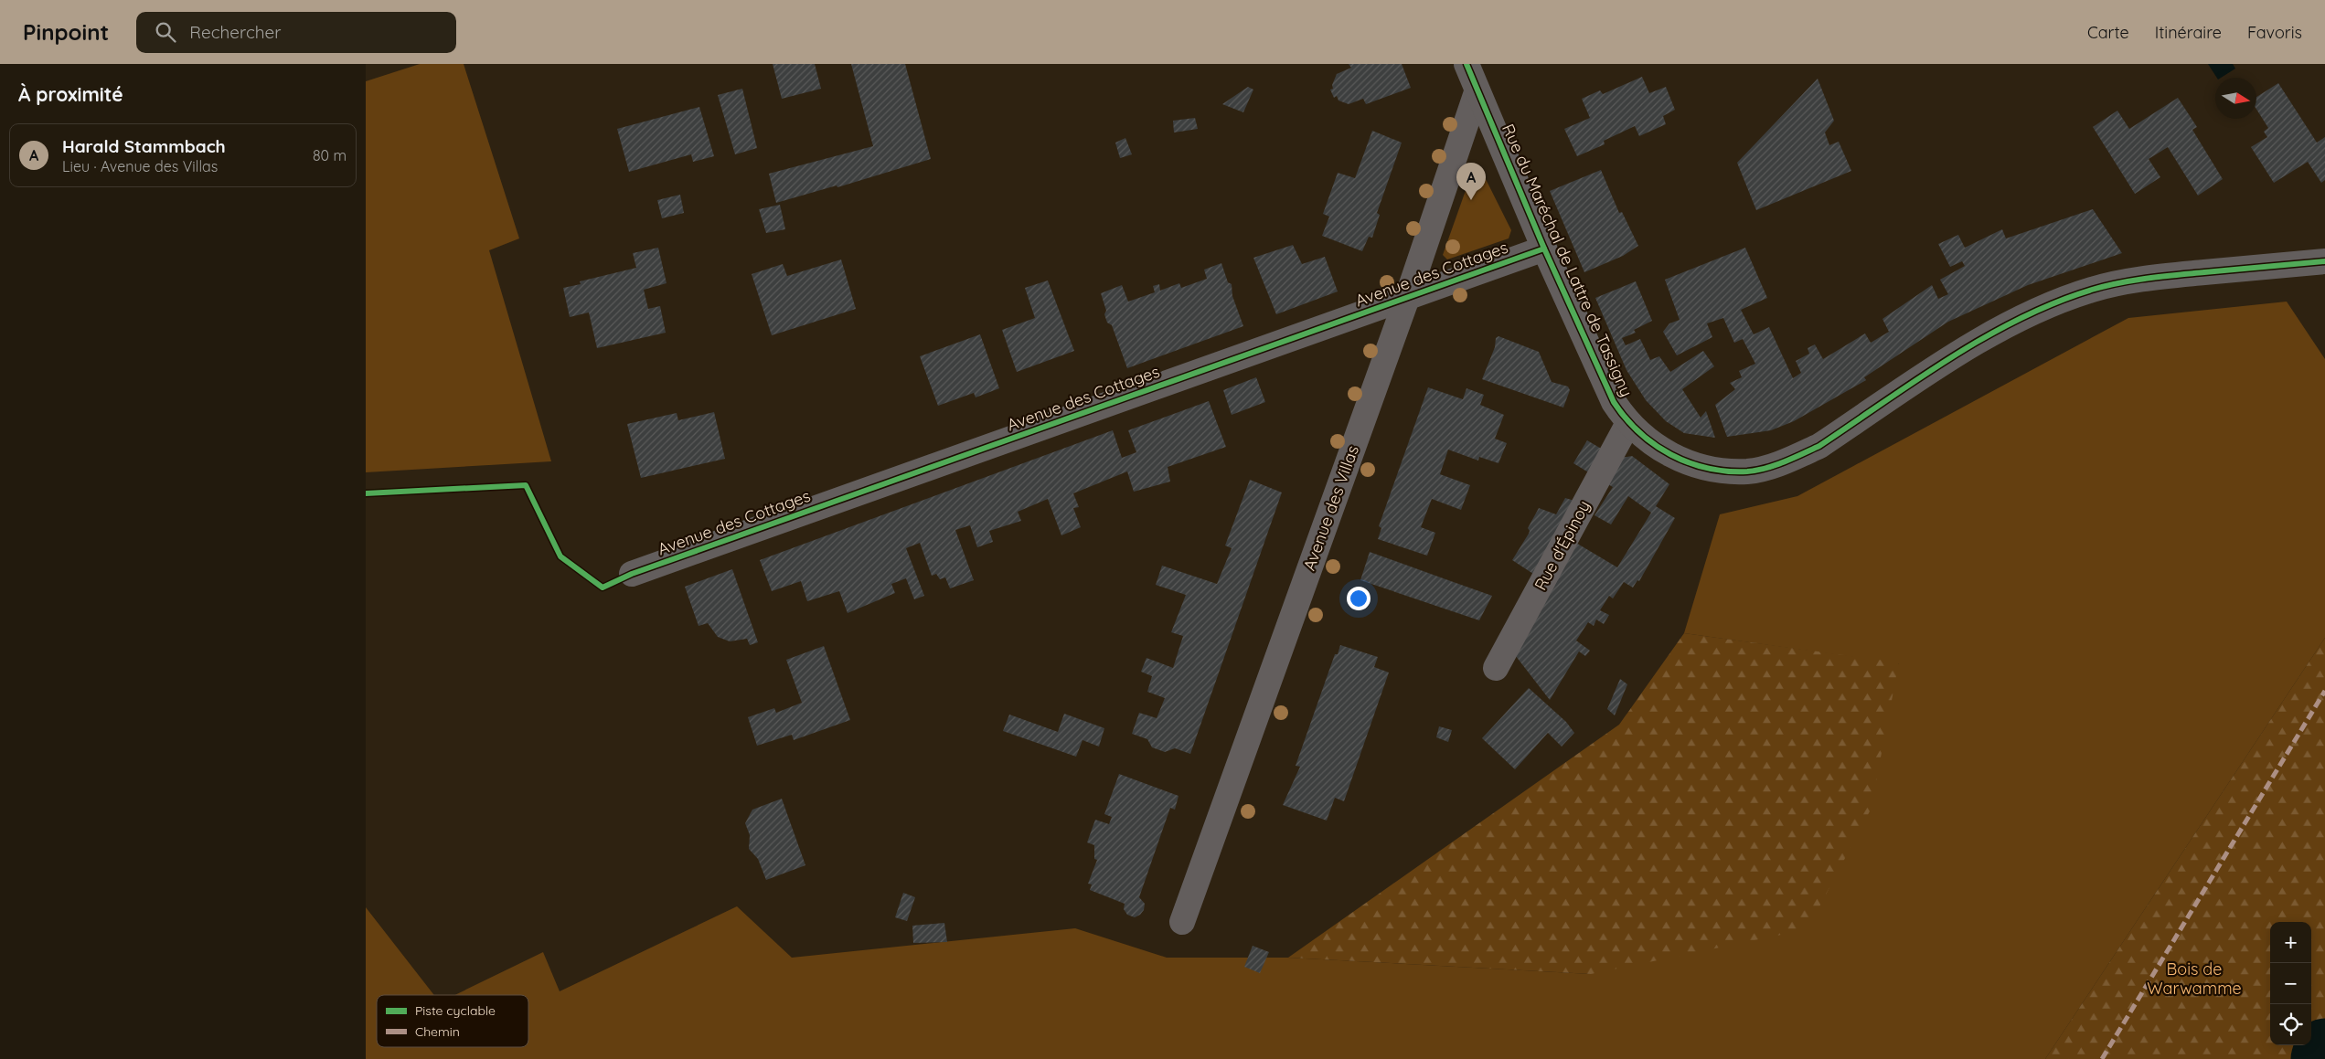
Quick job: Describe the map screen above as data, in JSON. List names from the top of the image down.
{
  "streets": {
    "street": [
      "Rue du Maréchal de Lattre de Tassigny",
      "Avenue des Cottages",
      "Avenue des Villas",
      "Rue d'Épinoy"
    ]
  },
  "crossings": [
    ["Rue du Maréchal de Lattre de Tassigny", "Avenue des Cottages"],
    ["Rue du Maréchal de Lattre de Tassigny", "Avenue des Villas"],
    ["Rue du Maréchal de Lattre de Tassigny", "Rue d'Épinoy"],
    ["Avenue des Cottages", "Avenue des Villas"]
  ],
  "parks": ["Bois de Warwamme"],
  "legend": ["Piste cyclable", "Chemin"],
  "north": "right",
  "page": {
    "header": "Pinpoint",
    "search": "Rechercher",
    "nav": ["Carte", "Itinéraire", "Favoris"],
    "heading": "À proximité",
    "list": [
      {
        "mark": "A",
        "name": "Harald Stammbach",
        "note": "Lieu · Avenue des Villas",
        "value": "80 m"
      }
    ],
    "pins": "A",
    "map_buttons": ["+", "−"]
  }
}
